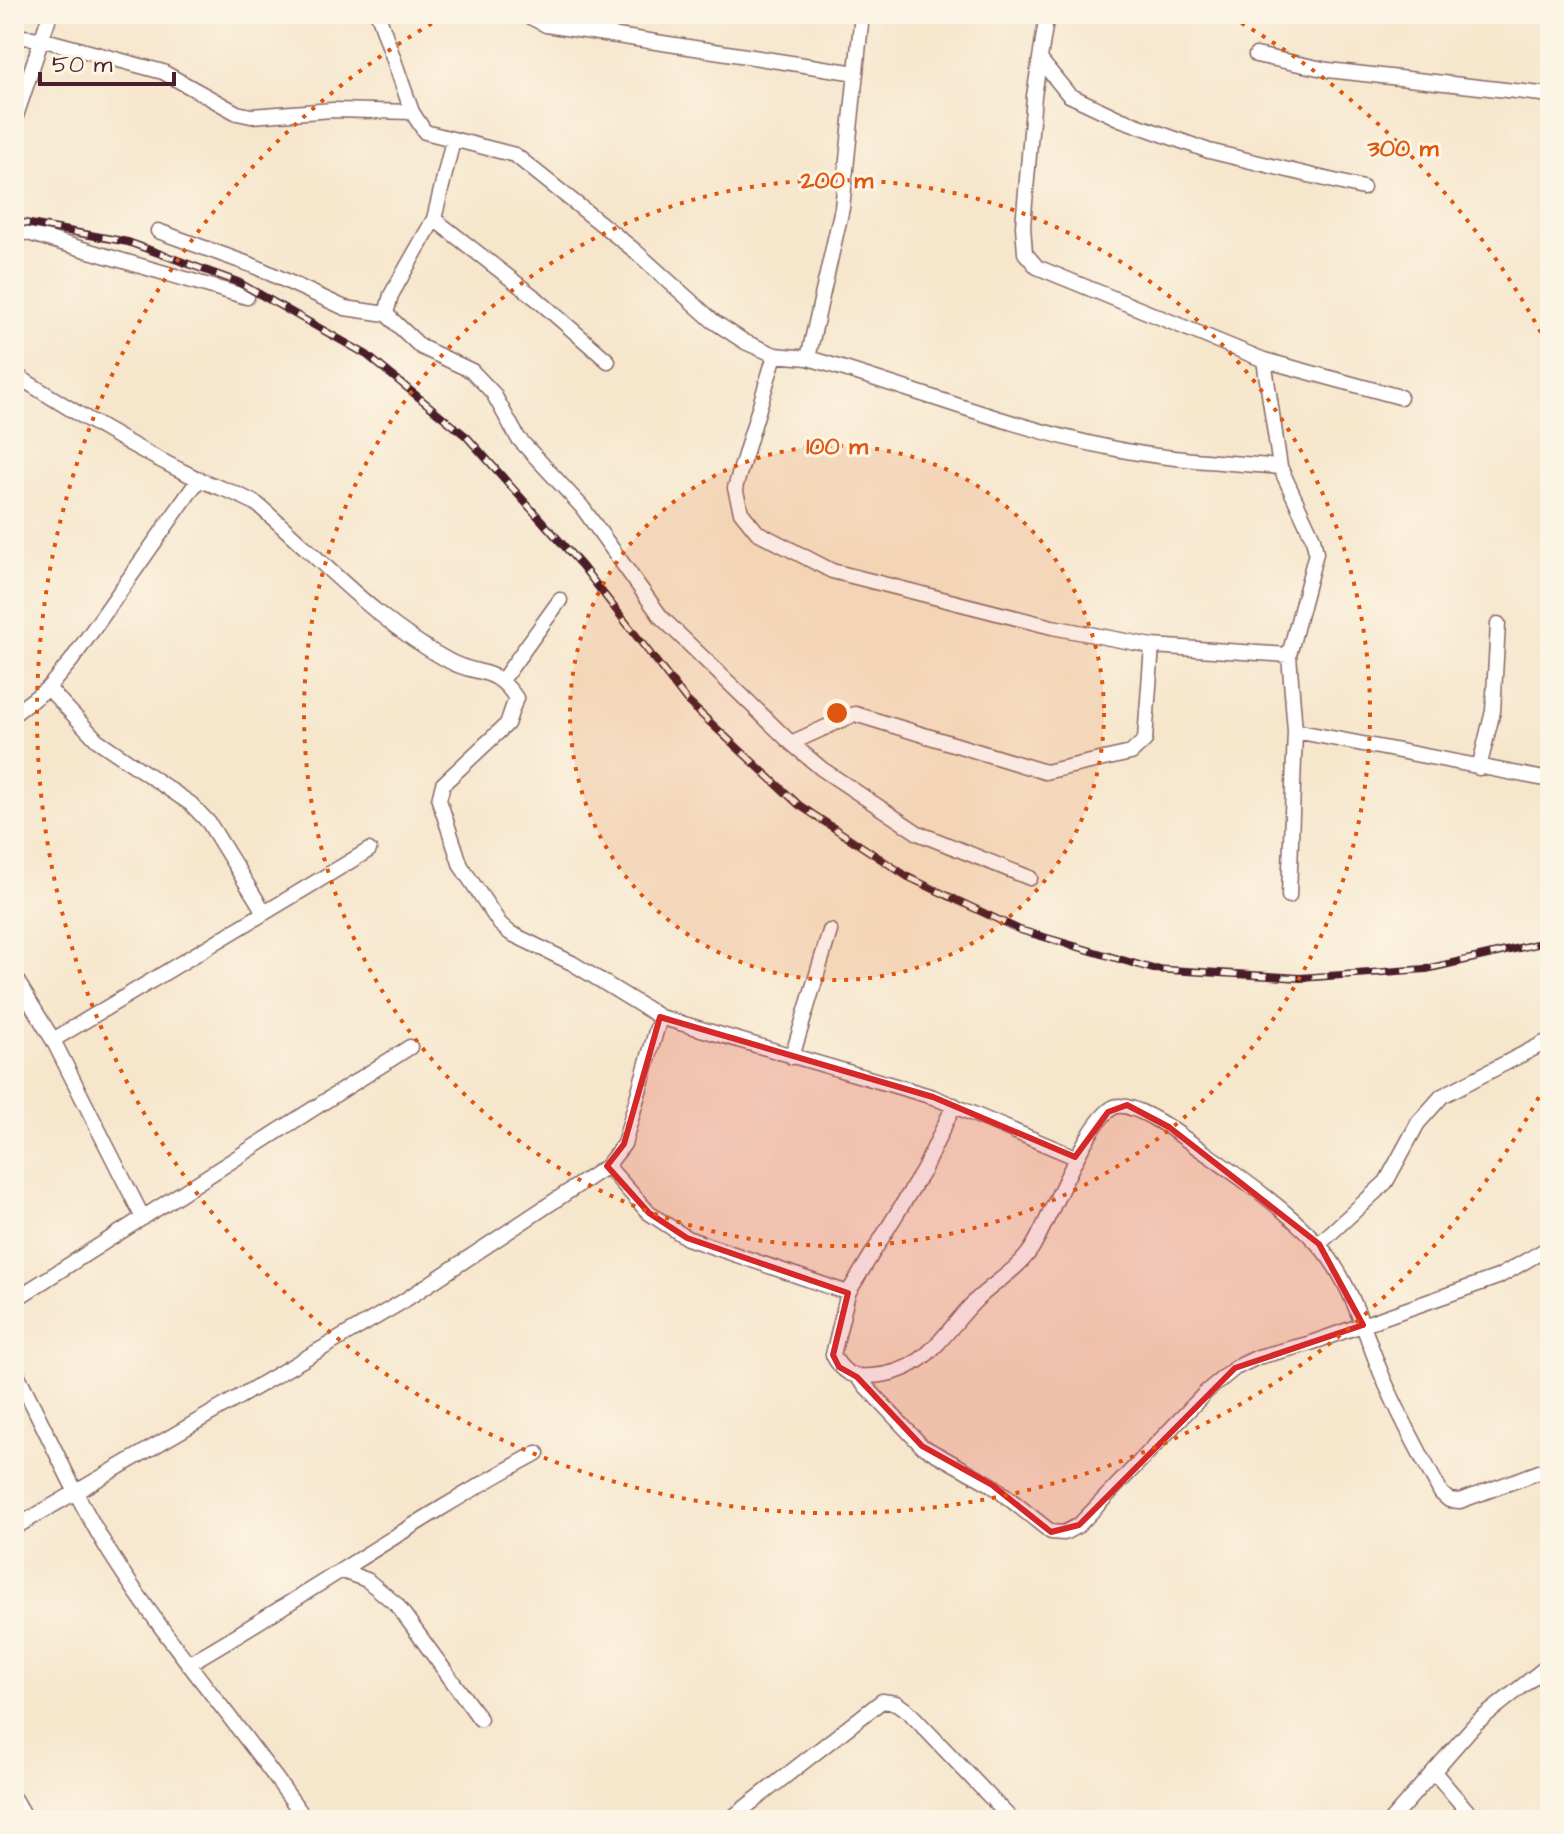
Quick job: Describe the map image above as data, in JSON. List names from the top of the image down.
{
  "scale_bar": "50 m",
  "rings": ["300 m", "200 m", "100 m"]
}
